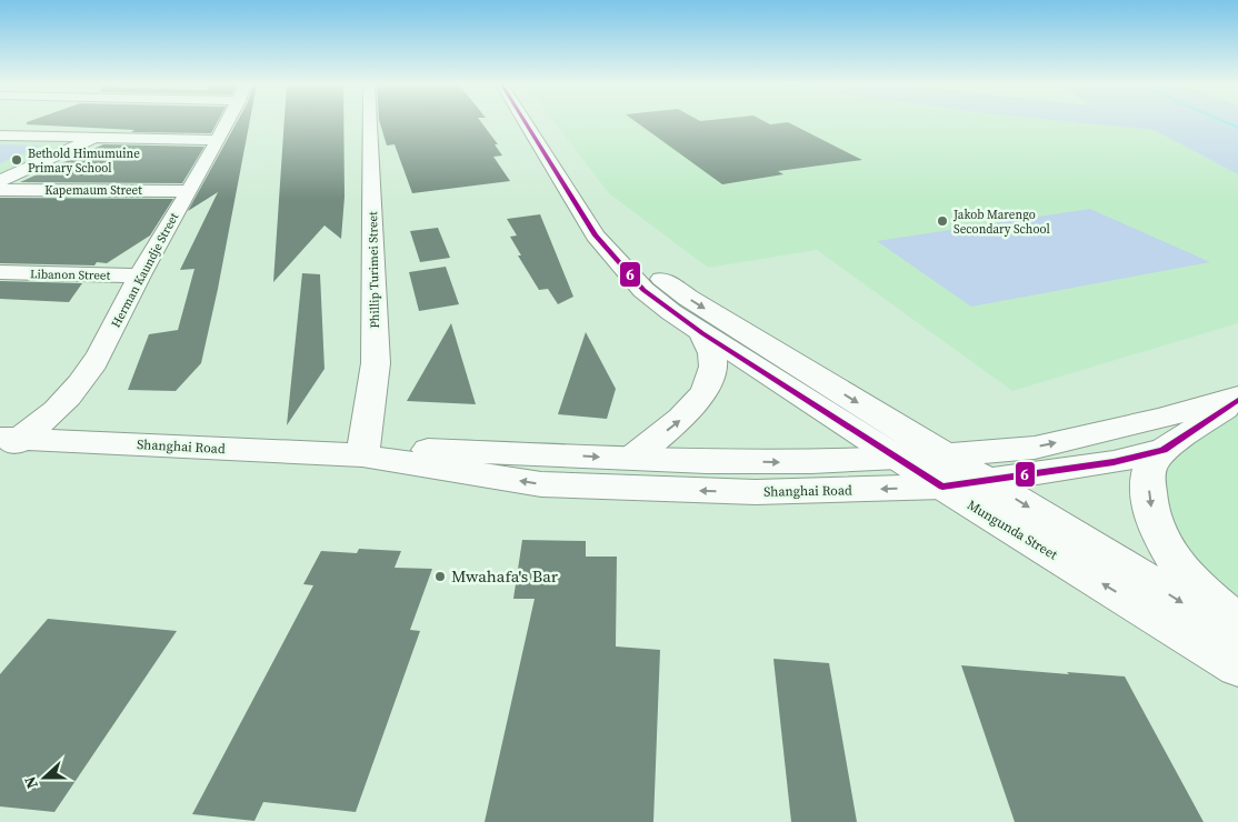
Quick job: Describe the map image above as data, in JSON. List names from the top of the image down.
{
  "streets": {
    "street": [
      "Kapemaum Street",
      "Herman Kaundje Street",
      "Phillip Turimei Street",
      "Libanon Street",
      "Shanghai Road",
      "Mungunda Street"
    ]
  },
  "crossings": [
    ["Kapemaum Street", "Herman Kaundje Street"],
    ["Herman Kaundje Street", "Libanon Street"],
    ["Herman Kaundje Street", "Shanghai Road"],
    ["Phillip Turimei Street", "Shanghai Road"],
    ["Shanghai Road", "Mungunda Street"]
  ],
  "places": ["Bethold Himumuine Primary School", "Jakob Marengo Secondary School", "Mwahafa's Bar"],
  "lines": ["transit line 6"],
  "north": "left"
}
